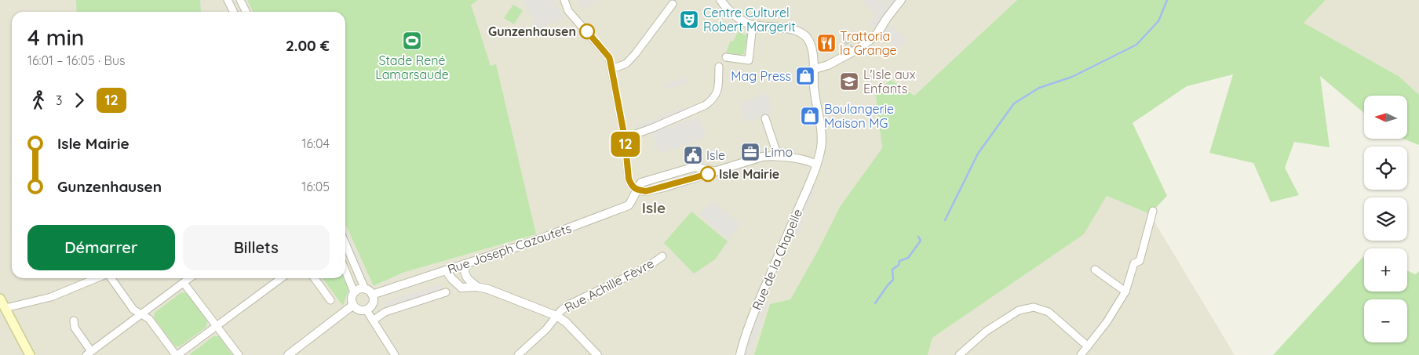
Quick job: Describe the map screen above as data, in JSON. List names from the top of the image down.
{
  "streets": {
    "street": ["Rue Joseph Cazautets", "Rue de la Chapelle", "Rue Achille Fèvre"]
  },
  "districts": ["Isle"],
  "places": {
    "theatre": ["Centre Culturel Robert Margerit"],
    "other": ["Gunzenhausen", "Isle Mairie"],
    "sports": ["Stade René Lamarsaude"],
    "restaurant": ["Trattoria la Grange"],
    "shop": ["Mag Press", "Boulangerie Maison MG"],
    "school or university": ["L'Isle aux Enfants"],
    "office": ["Limo"],
    "public building": ["Isle"]
  },
  "lines": ["bus line 12"],
  "north": "left",
  "page": {
    "on_map": "12",
    "heading": ["4 min", "16:01 – 16:05 · Bus", "2.00 €"],
    "legs": ["3", "12"],
    "map_buttons": ["+", "−"],
    "list": [
      {
        "name": "Isle Mairie",
        "value": "16:04"
      },
      {
        "name": "Gunzenhausen",
        "value": "16:05"
      }
    ],
    "buttons": ["Démarrer", "Billets"]
  }
}
